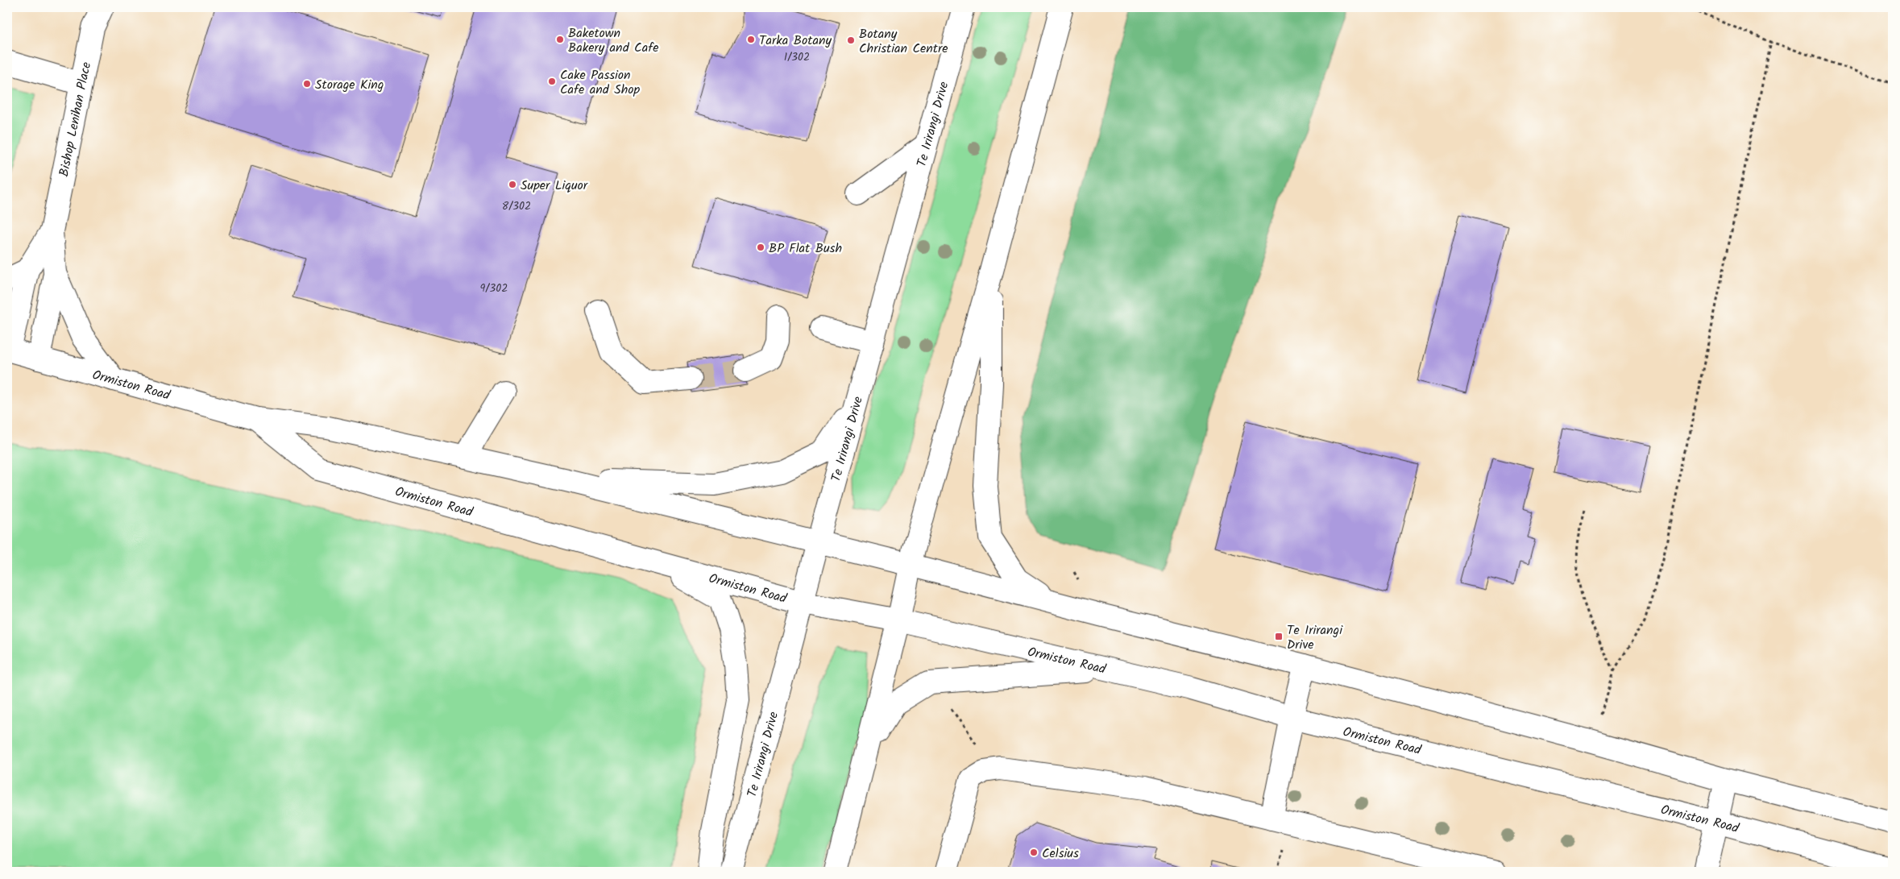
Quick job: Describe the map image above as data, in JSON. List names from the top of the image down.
{
  "streets": {
    "main road": ["Bishop Lenihan Place", "Te Irirangi Drive", "Ormiston Road"]
  },
  "crossings": [
    ["Bishop Lenihan Place", "Ormiston Road"],
    ["Te Irirangi Drive", "Ormiston Road"]
  ],
  "places": {
    "other": [
      "Baketown Bakery and Cafe",
      "Tarka Botany",
      "Botany Christian Centre",
      "Cake Passion Cafe and Shop",
      "Storage King",
      "Super Liquor",
      "BP Flat Bush",
      "Celsius"
    ],
    "transit": ["Te Irirangi Drive"]
  },
  "house_numbers": ["1/302", "8/302", "9/302"]
}
